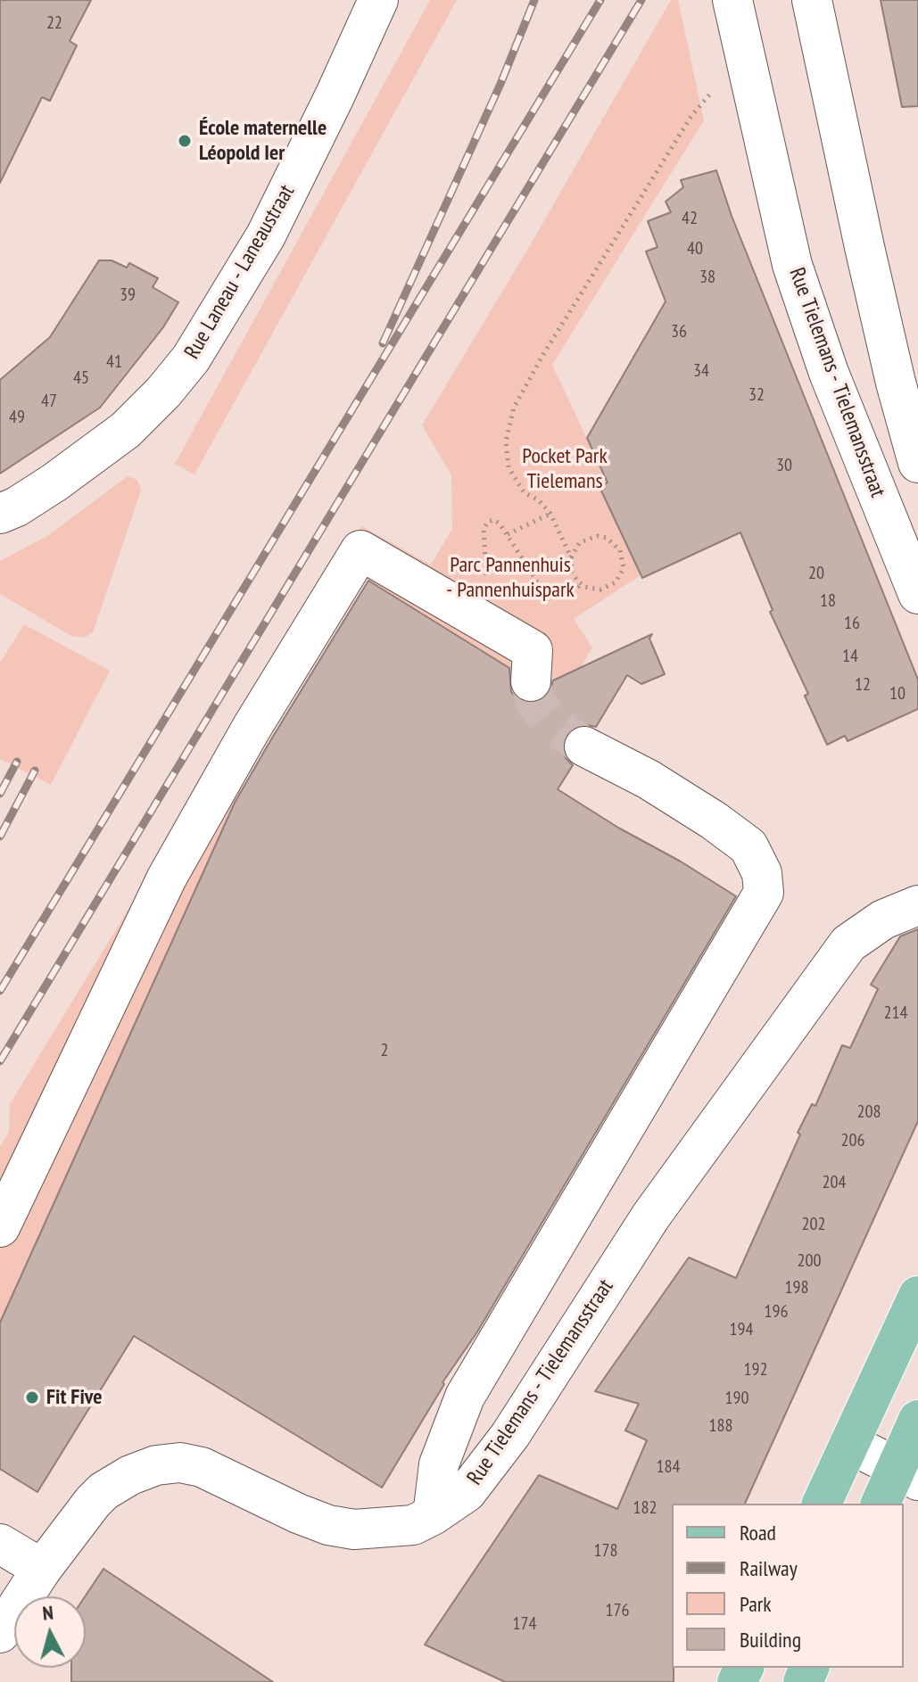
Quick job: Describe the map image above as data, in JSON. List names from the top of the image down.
{
  "streets": {
    "street": ["Rue Laneau - Laneaustraat", "Rue Tielemans - Tielemansstraat"]
  },
  "parks": ["Pocket Park Tielemans", "Parc Pannenhuis - Pannenhuispark"],
  "places": ["École maternelle Léopold Ier", "Fit Five"],
  "house_numbers": [
    "22",
    "42",
    "40",
    "38",
    "39",
    "36",
    "41",
    "34",
    "45",
    "32",
    "47",
    "49",
    "30",
    "20",
    "18",
    "16",
    "14",
    "12",
    "10",
    "214",
    "2",
    "208",
    "206",
    "204",
    "202",
    "200",
    "198",
    "196",
    "194",
    "192",
    "190",
    "188",
    "184",
    "182",
    "178",
    "176",
    "174"
  ],
  "legend": [
    "Road",
    "Railway",
    "Park",
    "Building"
  ],
  "north": "top"
}
